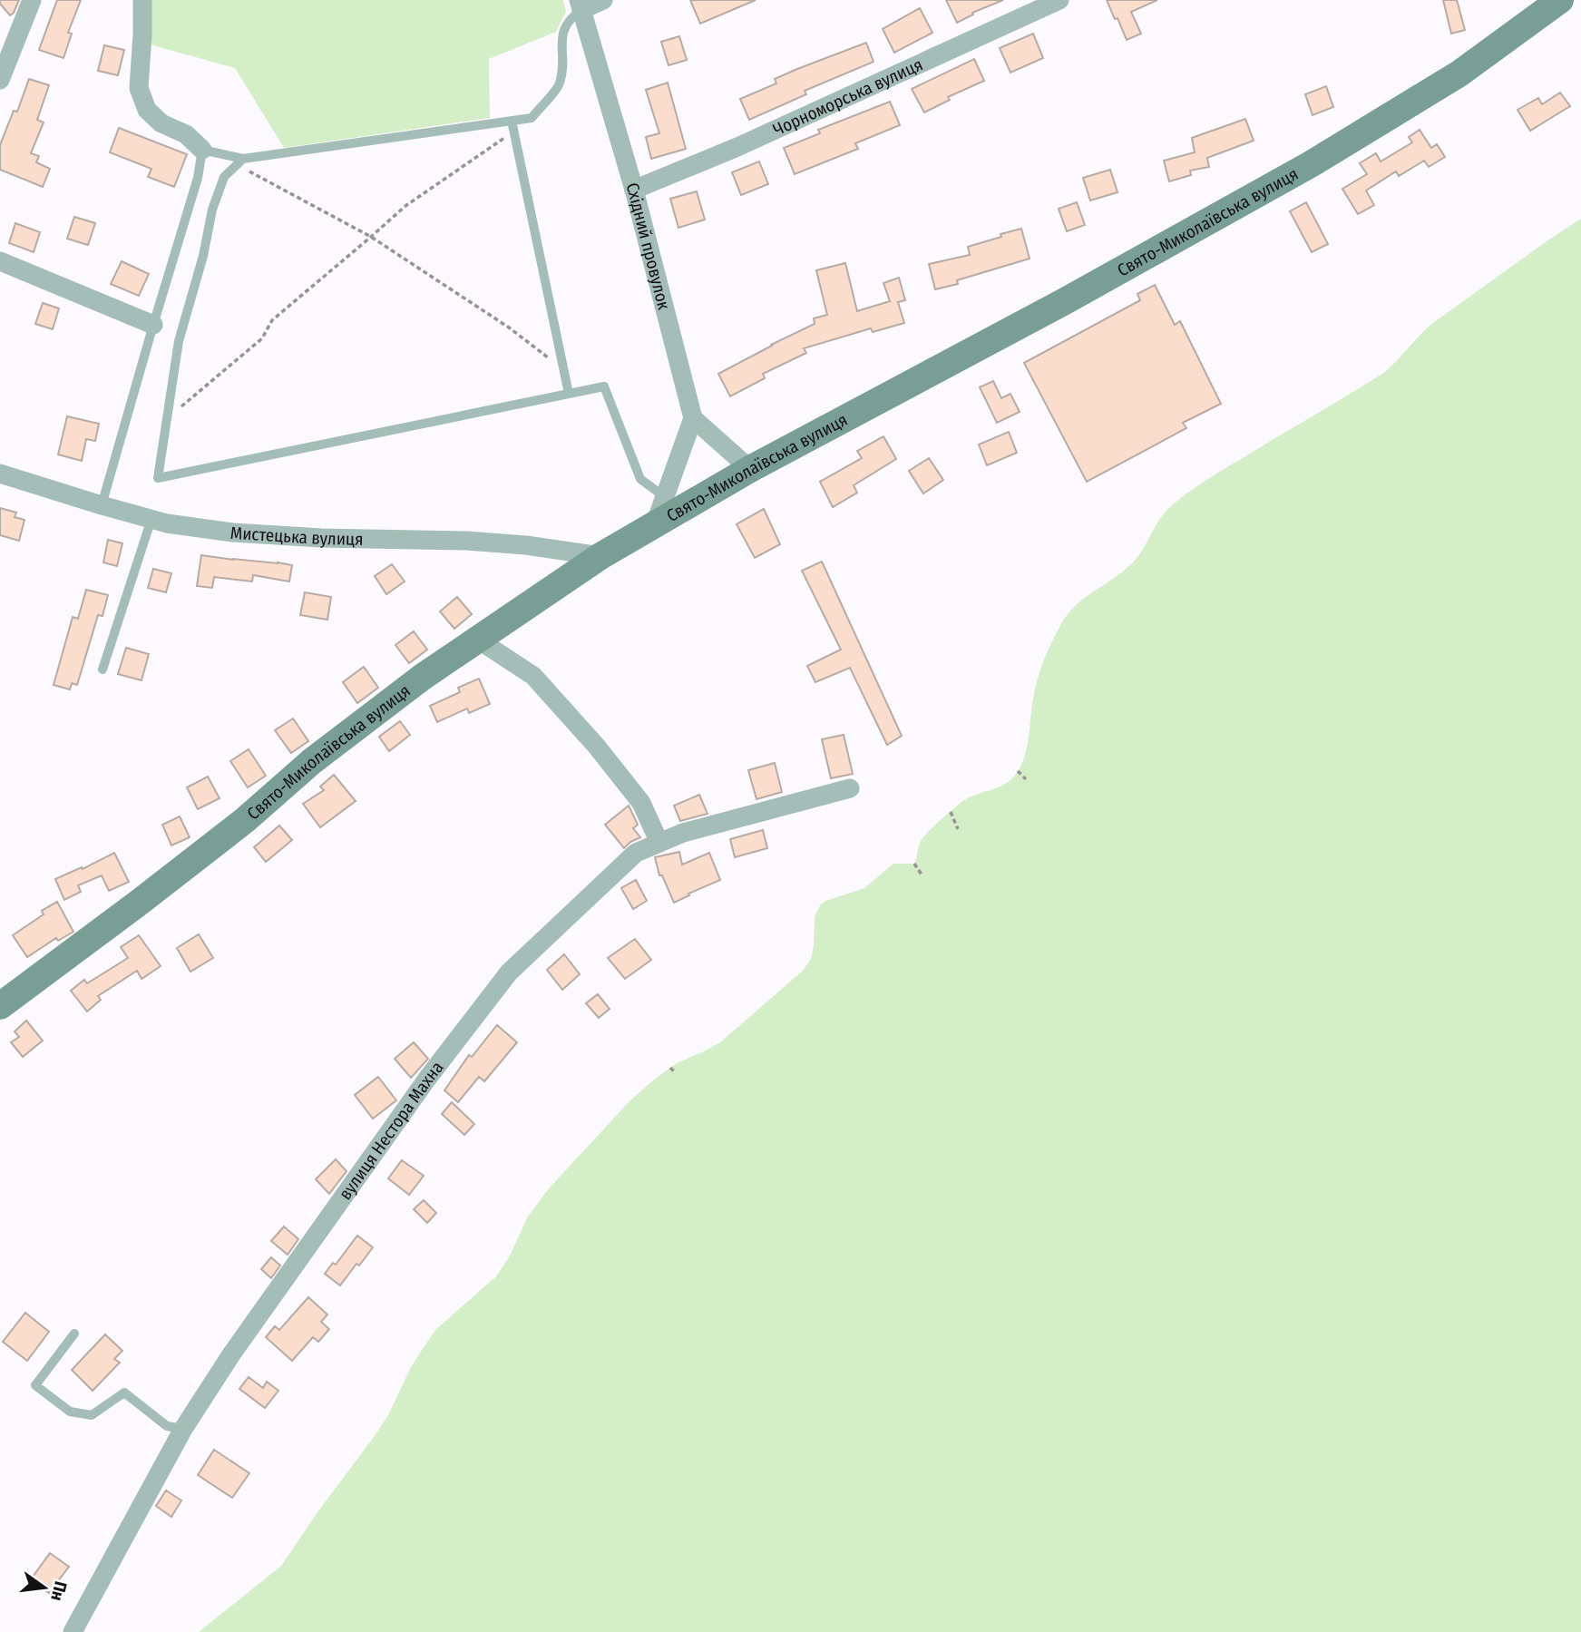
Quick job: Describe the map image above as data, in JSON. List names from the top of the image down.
{
  "streets": {
    "street": [
      "Чорноморська вулиця",
      "Свято-Миколаївська вулиця",
      "Східний провулок",
      "Мистецька вулиця",
      "вулиця Нестора Махна"
    ]
  },
  "crossings": [
    ["Чорноморська вулиця", "Східний провулок"],
    ["Свято-Миколаївська вулиця", "Мистецька вулиця"]
  ],
  "north": "right"
}
